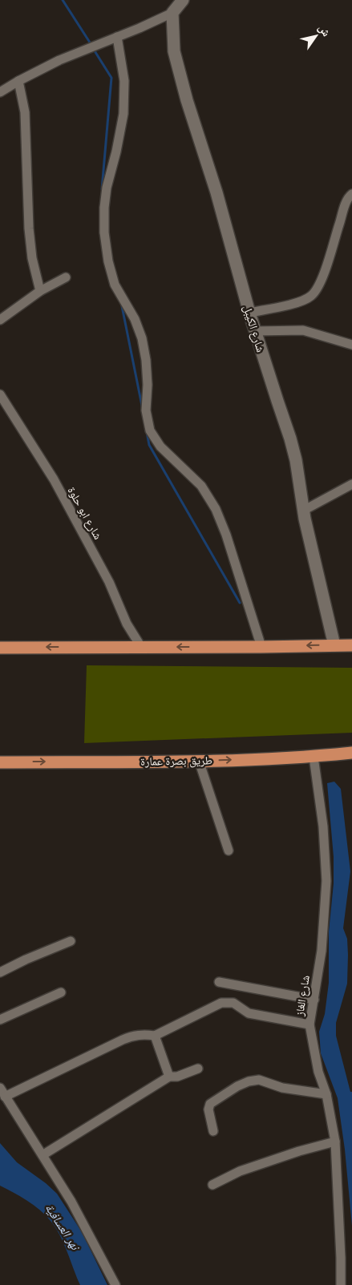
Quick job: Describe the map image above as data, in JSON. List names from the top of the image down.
{
  "streets": {
    "highway": ["طريق بصرة عمارة"],
    "street": ["شارع الكيبل", "شارع ابو حلوة", "شارع الغاز"]
  },
  "crossings": [
    ["طريق بصرة عمارة", "شارع الغاز"]
  ],
  "one_way": ["طريق بصرة عمارة"],
  "water": ["نهر العسافية"],
  "north": "top right"
}
